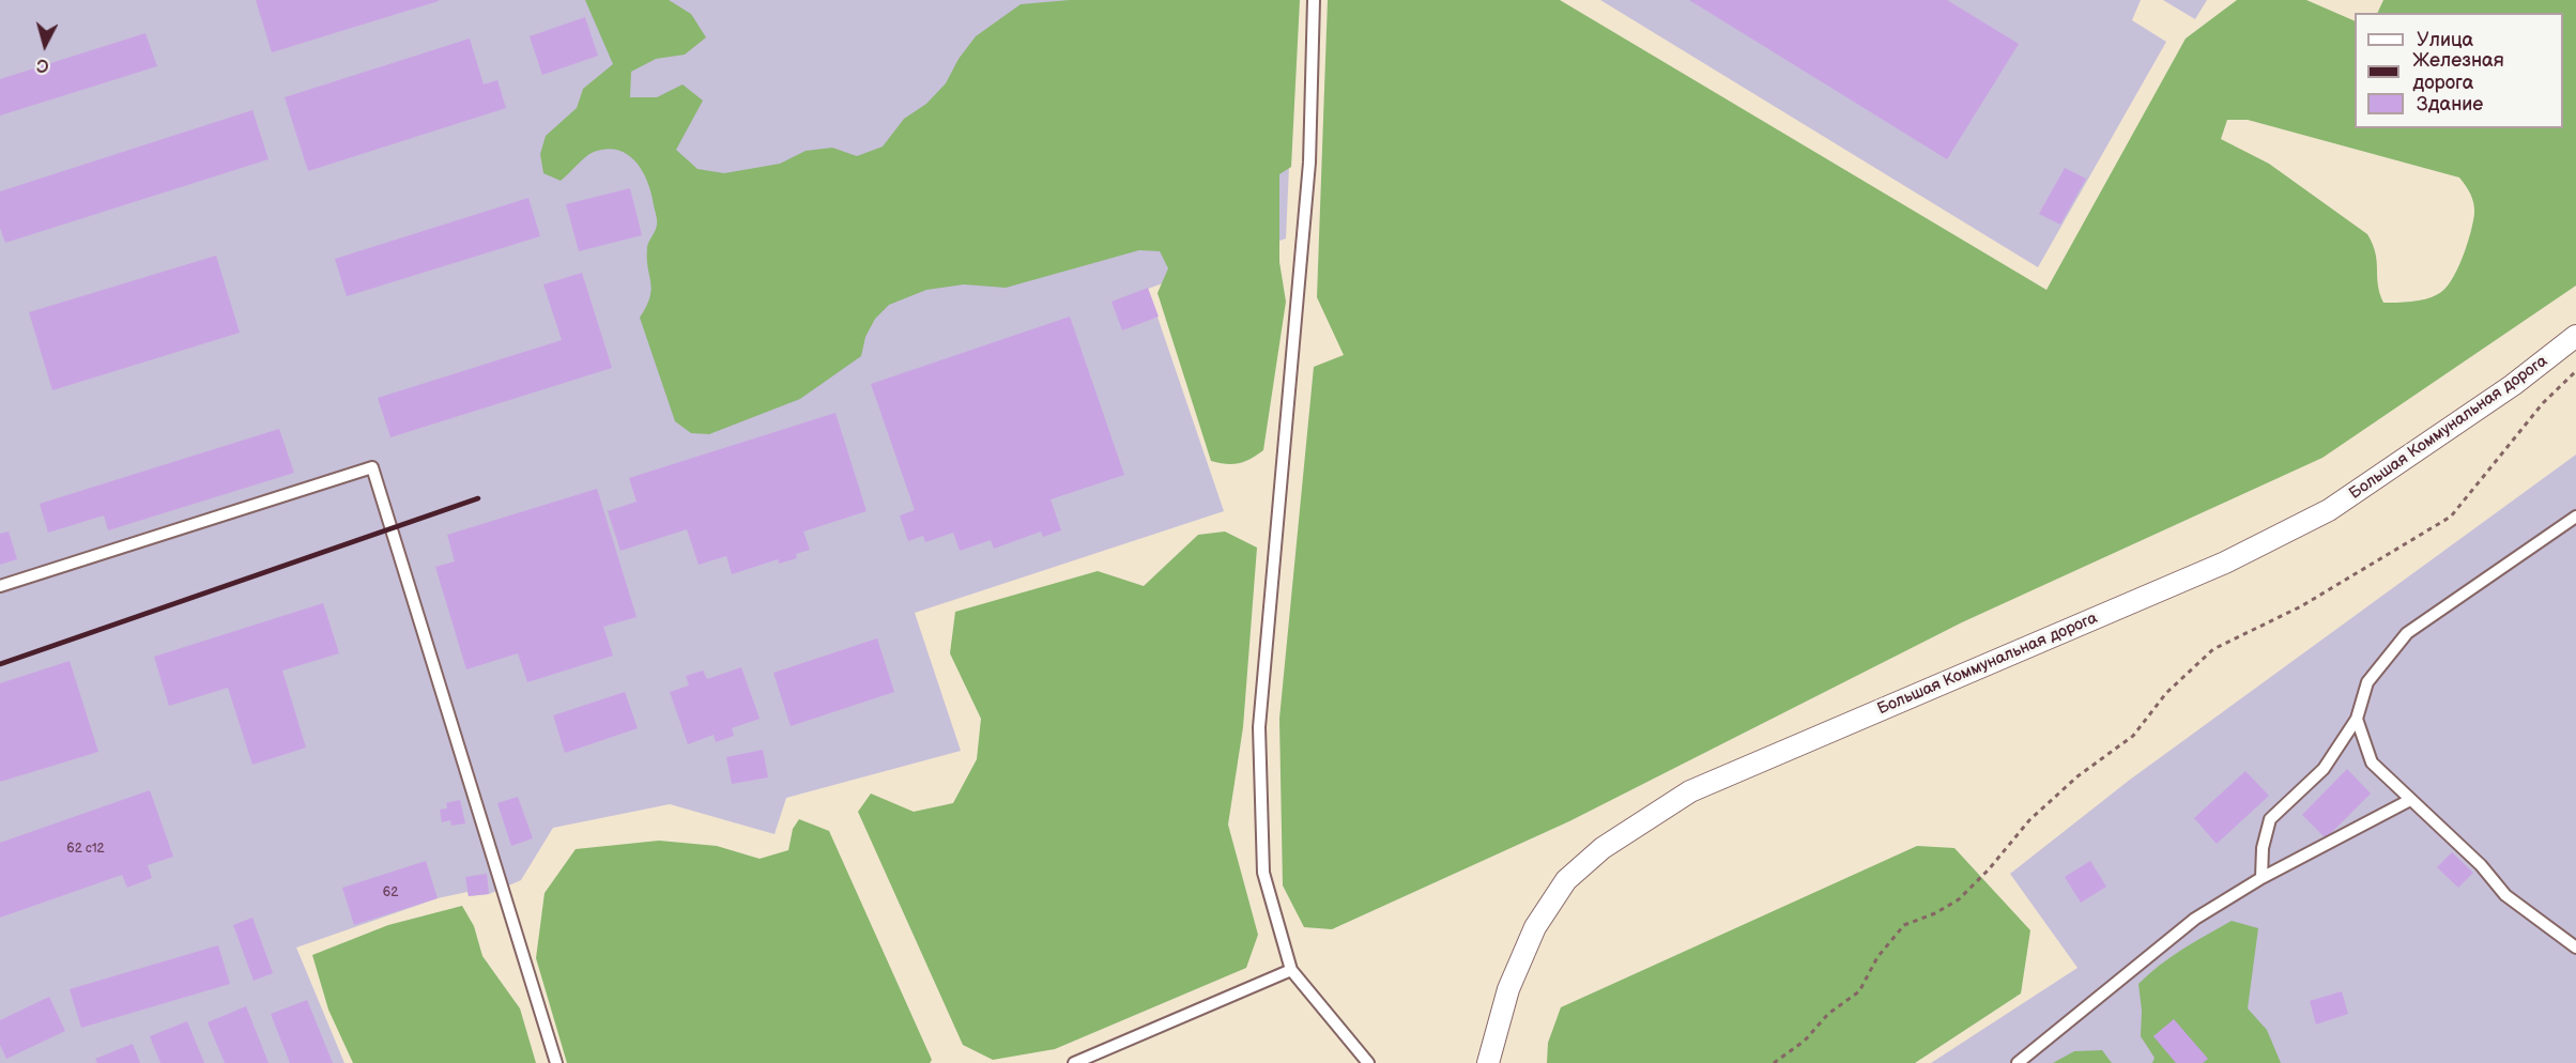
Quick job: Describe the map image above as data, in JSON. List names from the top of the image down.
{
  "streets": {
    "street": ["Большая Коммунальная дорога"]
  },
  "house_numbers": ["62 с12", "62"],
  "legend": ["Улица", "Железная дорога", "Здание"],
  "north": "bottom"
}
